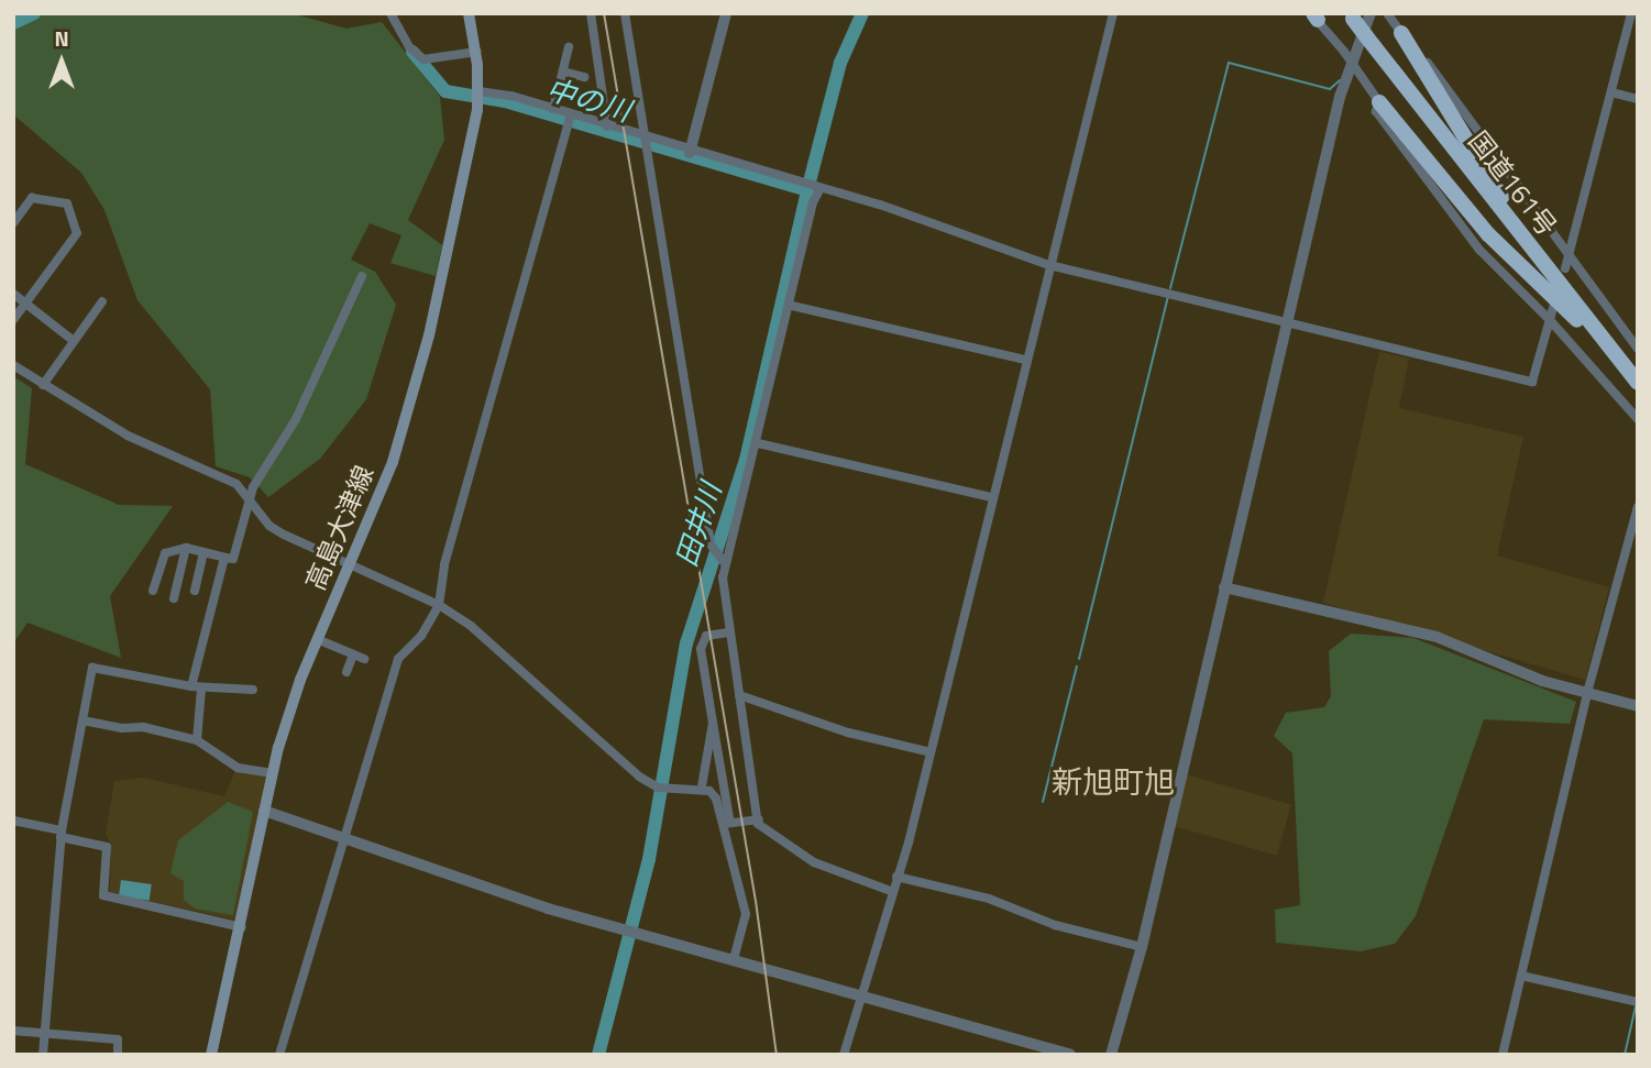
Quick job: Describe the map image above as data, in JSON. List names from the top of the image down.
{
  "streets": {
    "highway": ["国道161号"],
    "main road": ["高島大津線"]
  },
  "districts": ["新旭町旭"],
  "water": ["中の川", "田井川"],
  "north": "top"
}
